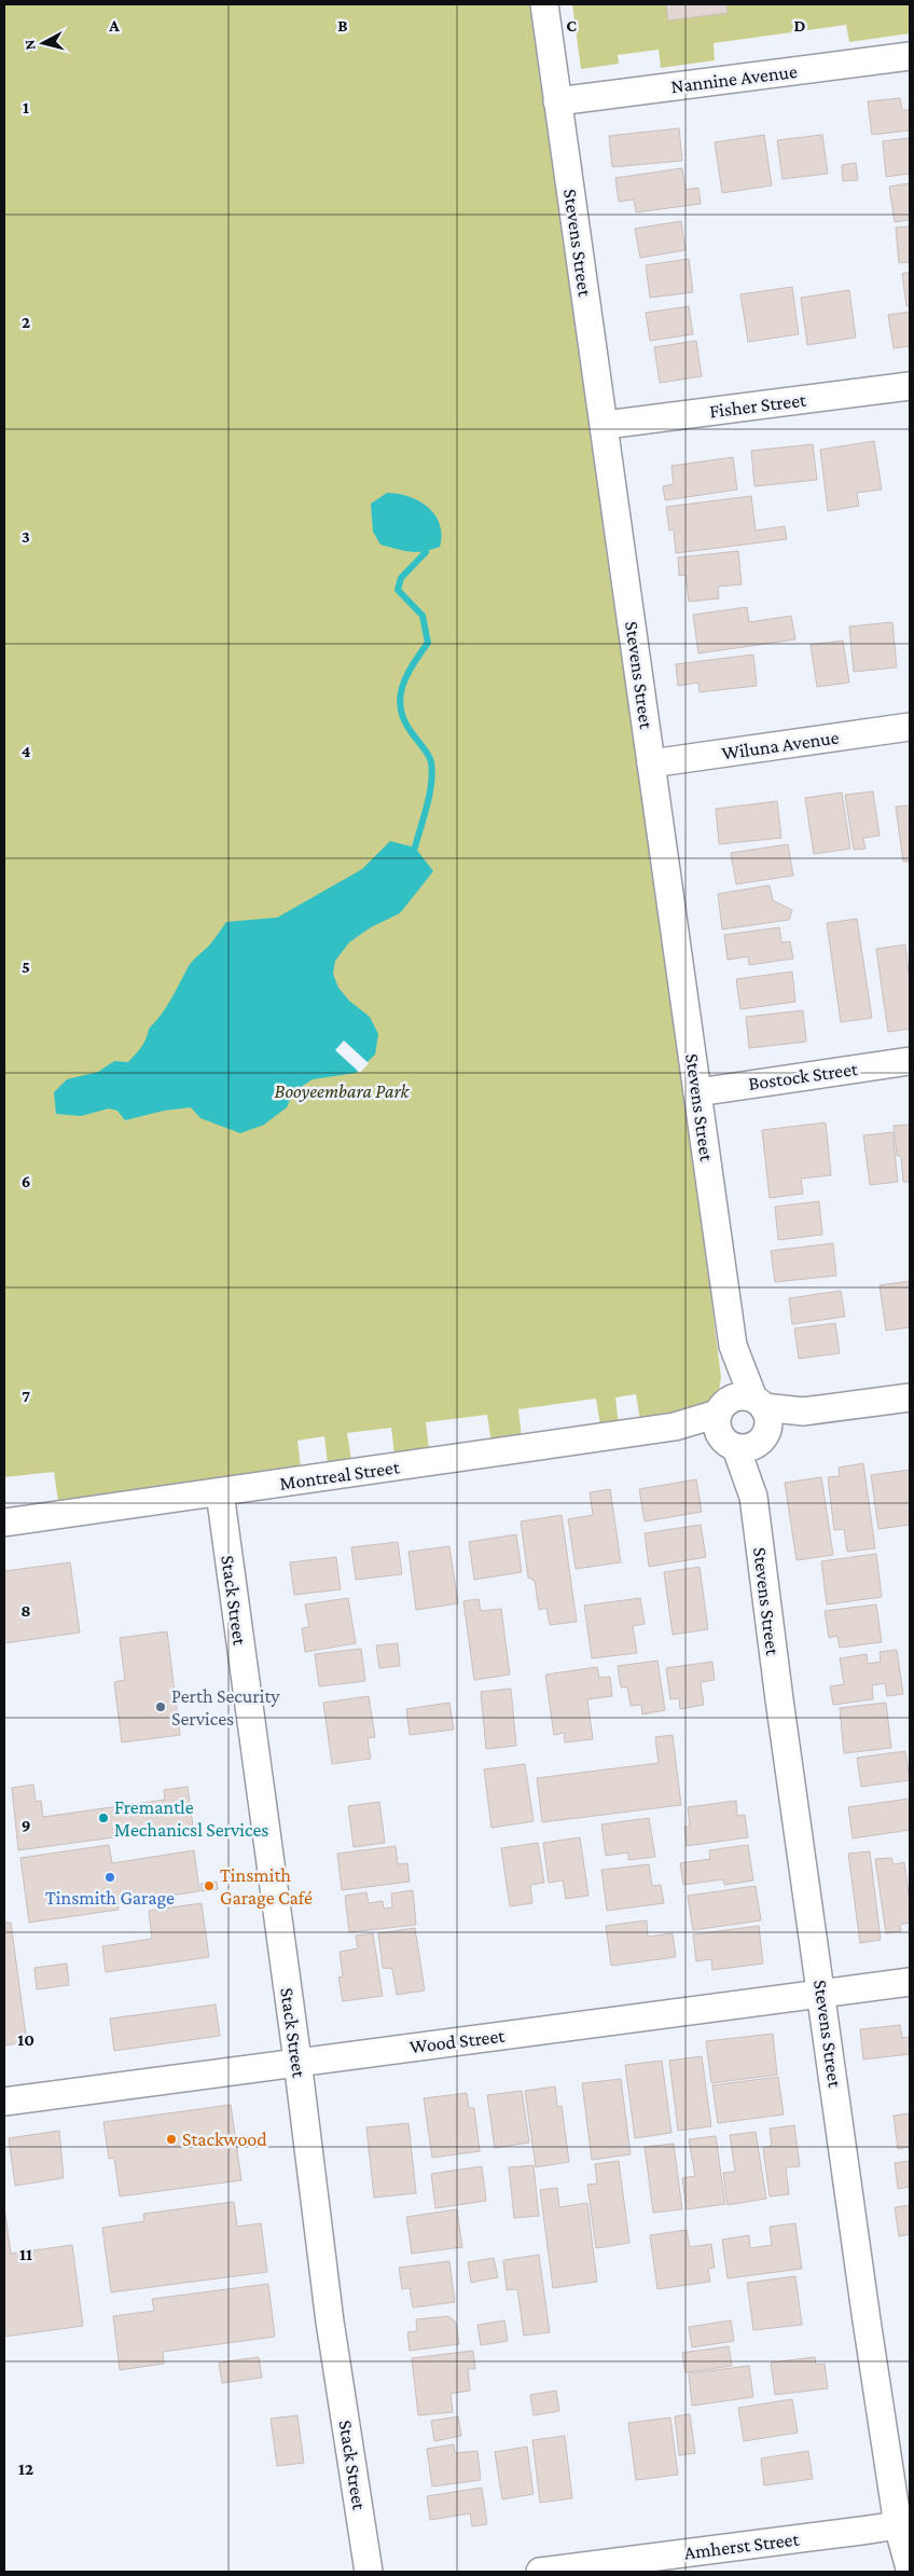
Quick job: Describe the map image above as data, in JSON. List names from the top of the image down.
{
  "streets": {
    "street": [
      "Nannine Avenue",
      "Stevens Street",
      "Fisher Street",
      "Wiluna Avenue",
      "Bostock Street",
      "Montreal Street",
      "Stack Street",
      "Wood Street",
      "Amherst Street"
    ]
  },
  "crossings": [
    ["Nannine Avenue", "Stevens Street"],
    ["Stevens Street", "Fisher Street"],
    ["Stevens Street", "Wiluna Avenue"],
    ["Stevens Street", "Bostock Street"],
    ["Stevens Street", "Montreal Street"],
    ["Stevens Street", "Wood Street"],
    ["Stevens Street", "Amherst Street"],
    ["Montreal Street", "Stack Street"],
    ["Stack Street", "Wood Street"]
  ],
  "parks": ["Booyeembara Park"],
  "places": [
    "Perth Security Services",
    "Fremantle Mechanicsl Services",
    "Tinsmith Garage",
    "Tinsmith Garage Café",
    "Stackwood"
  ],
  "north": "left",
  "grid": {
    "columns": [
      "A",
      "B",
      "C",
      "D"
    ],
    "rows": [
      "1",
      "2",
      "3",
      "4",
      "5",
      "6",
      "7",
      "8",
      "9",
      "10",
      "11",
      "12"
    ]
  }
}
